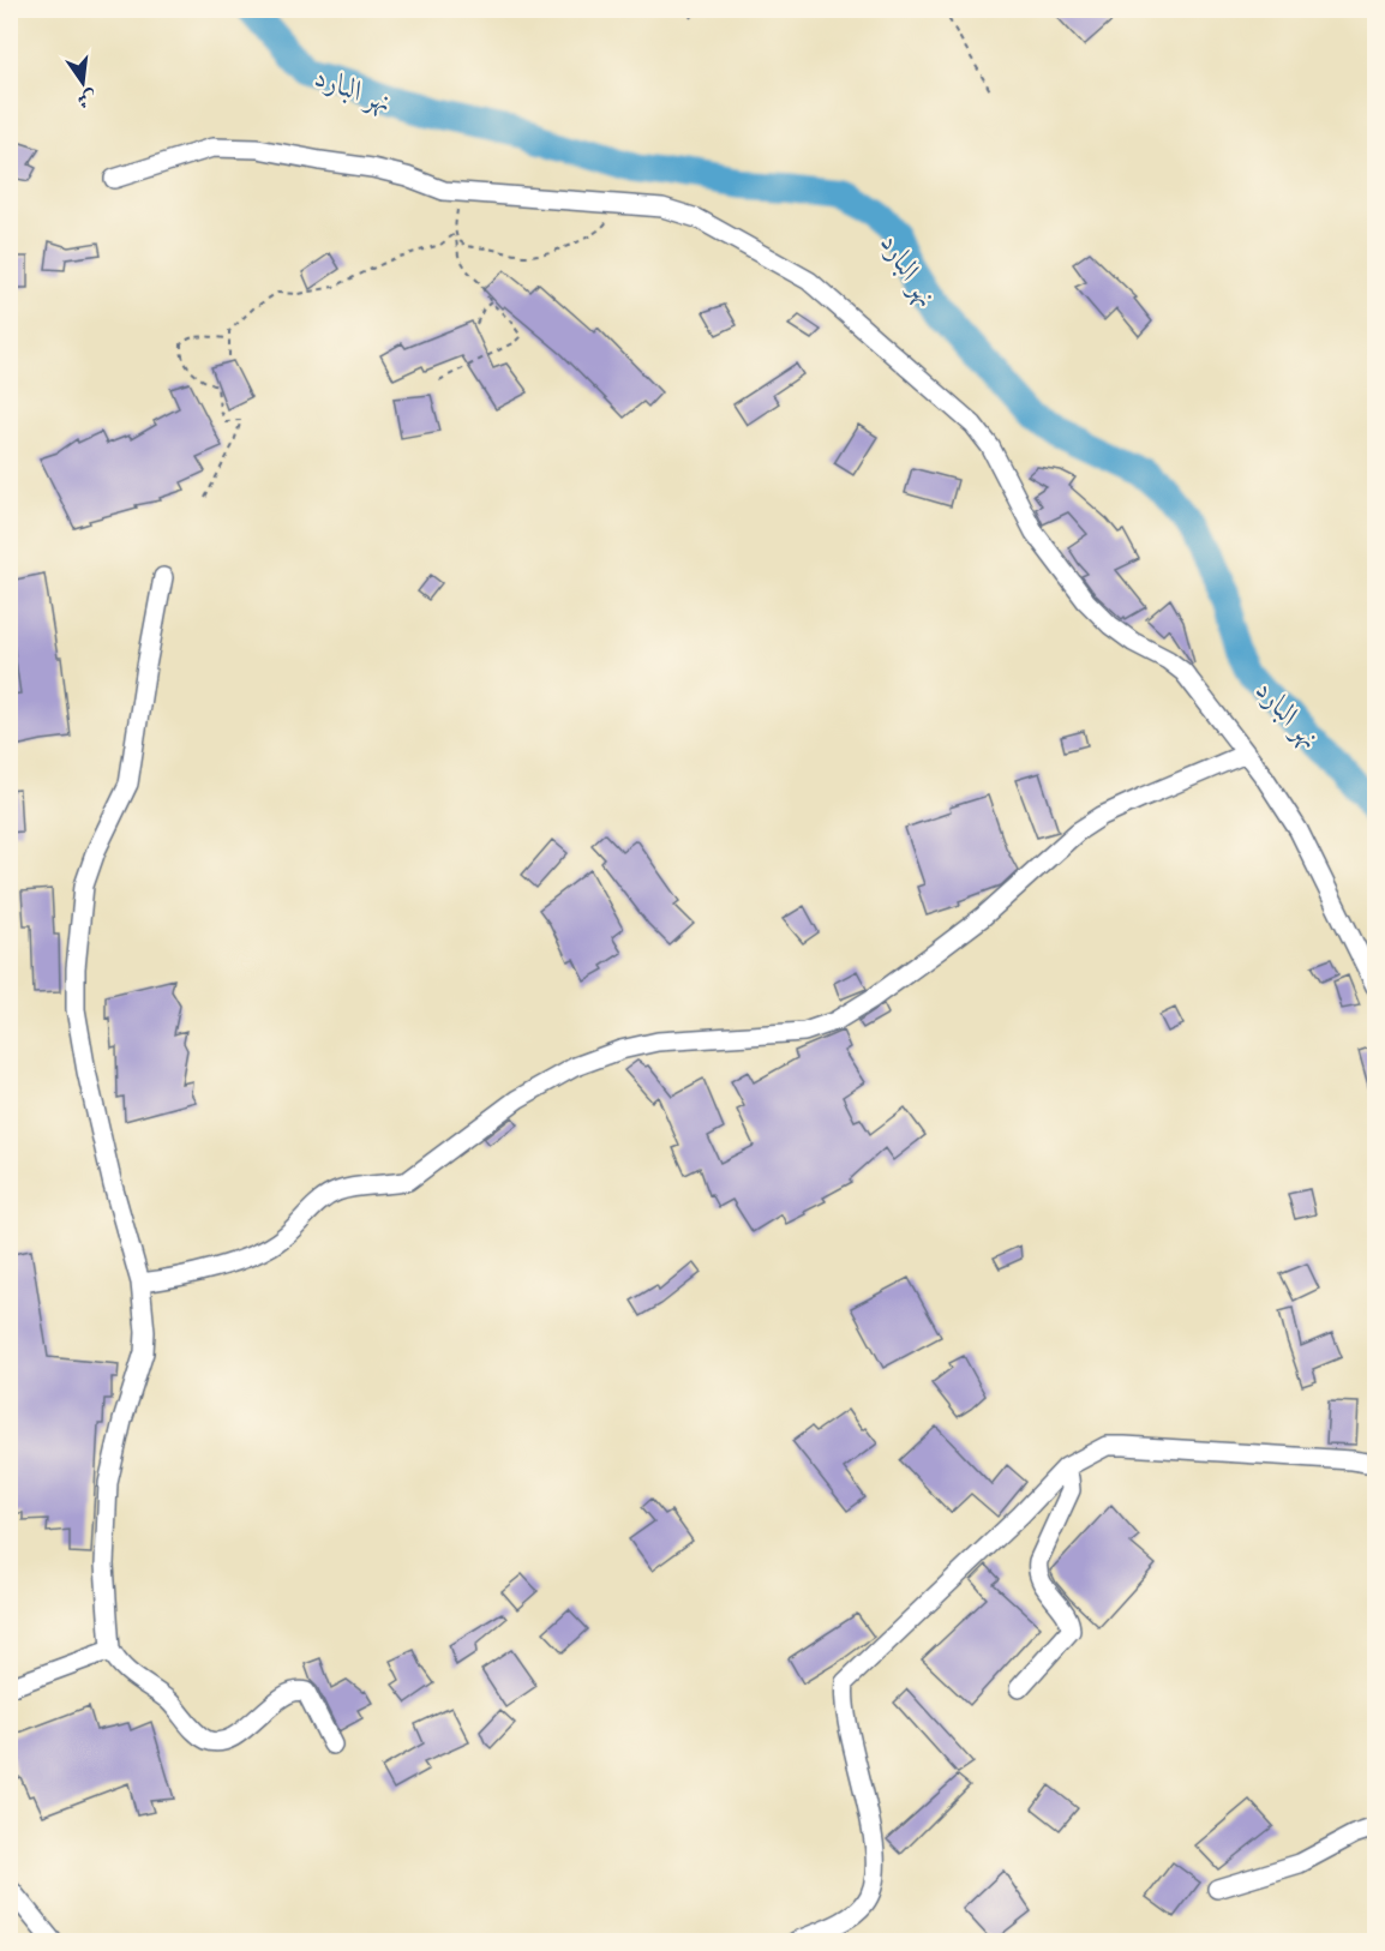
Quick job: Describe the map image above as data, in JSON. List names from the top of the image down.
{
  "water": ["نهر البارد"],
  "north": "bottom"
}
